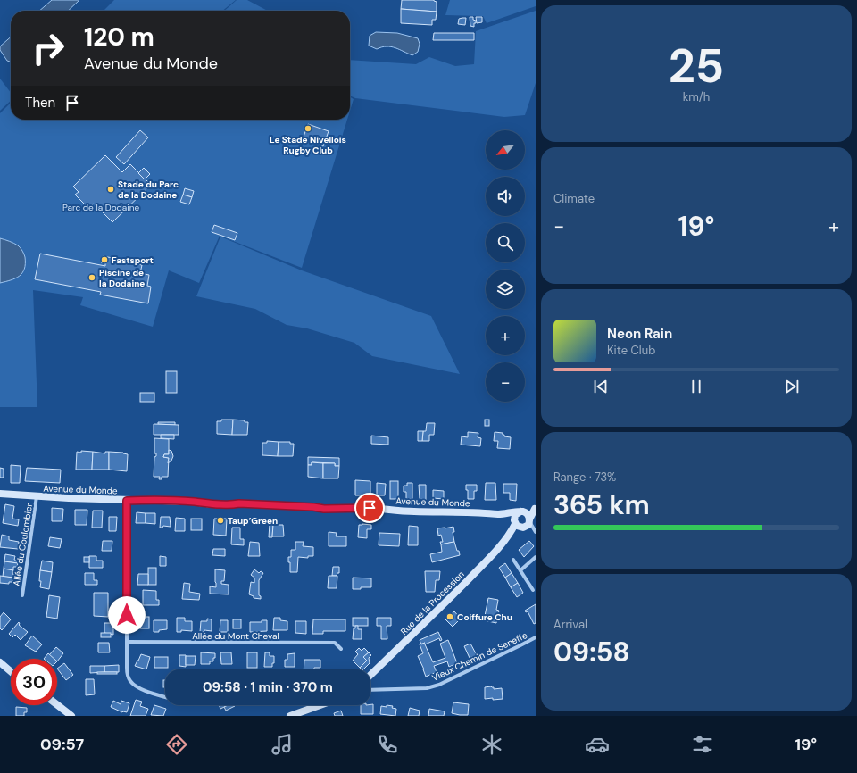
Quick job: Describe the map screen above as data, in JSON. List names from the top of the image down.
{
  "streets": {
    "street": [
      "Avenue du Monde",
      "Allée du Coulombier",
      "Rue de la Procession",
      "Allée du Mont Cheval",
      "Vieux Chemin de Seneffe"
    ]
  },
  "crossings": [
    ["Avenue du Monde", "Allée du Coulombier"],
    ["Avenue du Monde", "Rue de la Procession"]
  ],
  "parks": ["Parc de la Dodaine"],
  "places": [
    "Le Stade Nivellois Rugby Club",
    "Stade du Parc de la Dodaine",
    "Fastsport",
    "Piscine de la Dodaine",
    "Taup’Green",
    "Coiffure Chu"
  ],
  "north": "bottom left",
  "page": {
    "tile": [
      ["25", "km/h"],
      "Climate",
      ["Range · 73%", "365 km"],
      ["Arrival", "09:58"]
    ],
    "turn": ["120 m", "Avenue du Monde"],
    "then": "Then",
    "map_buttons": ["+", "−"],
    "heat": ["−", "19°", "+"],
    "song": ["Neon Rain", "Kite Club"],
    "limit": "30",
    "trip": "09:58 · 1 min · 370 m",
    "tabs": ["09:57", "19°"]
  }
}
